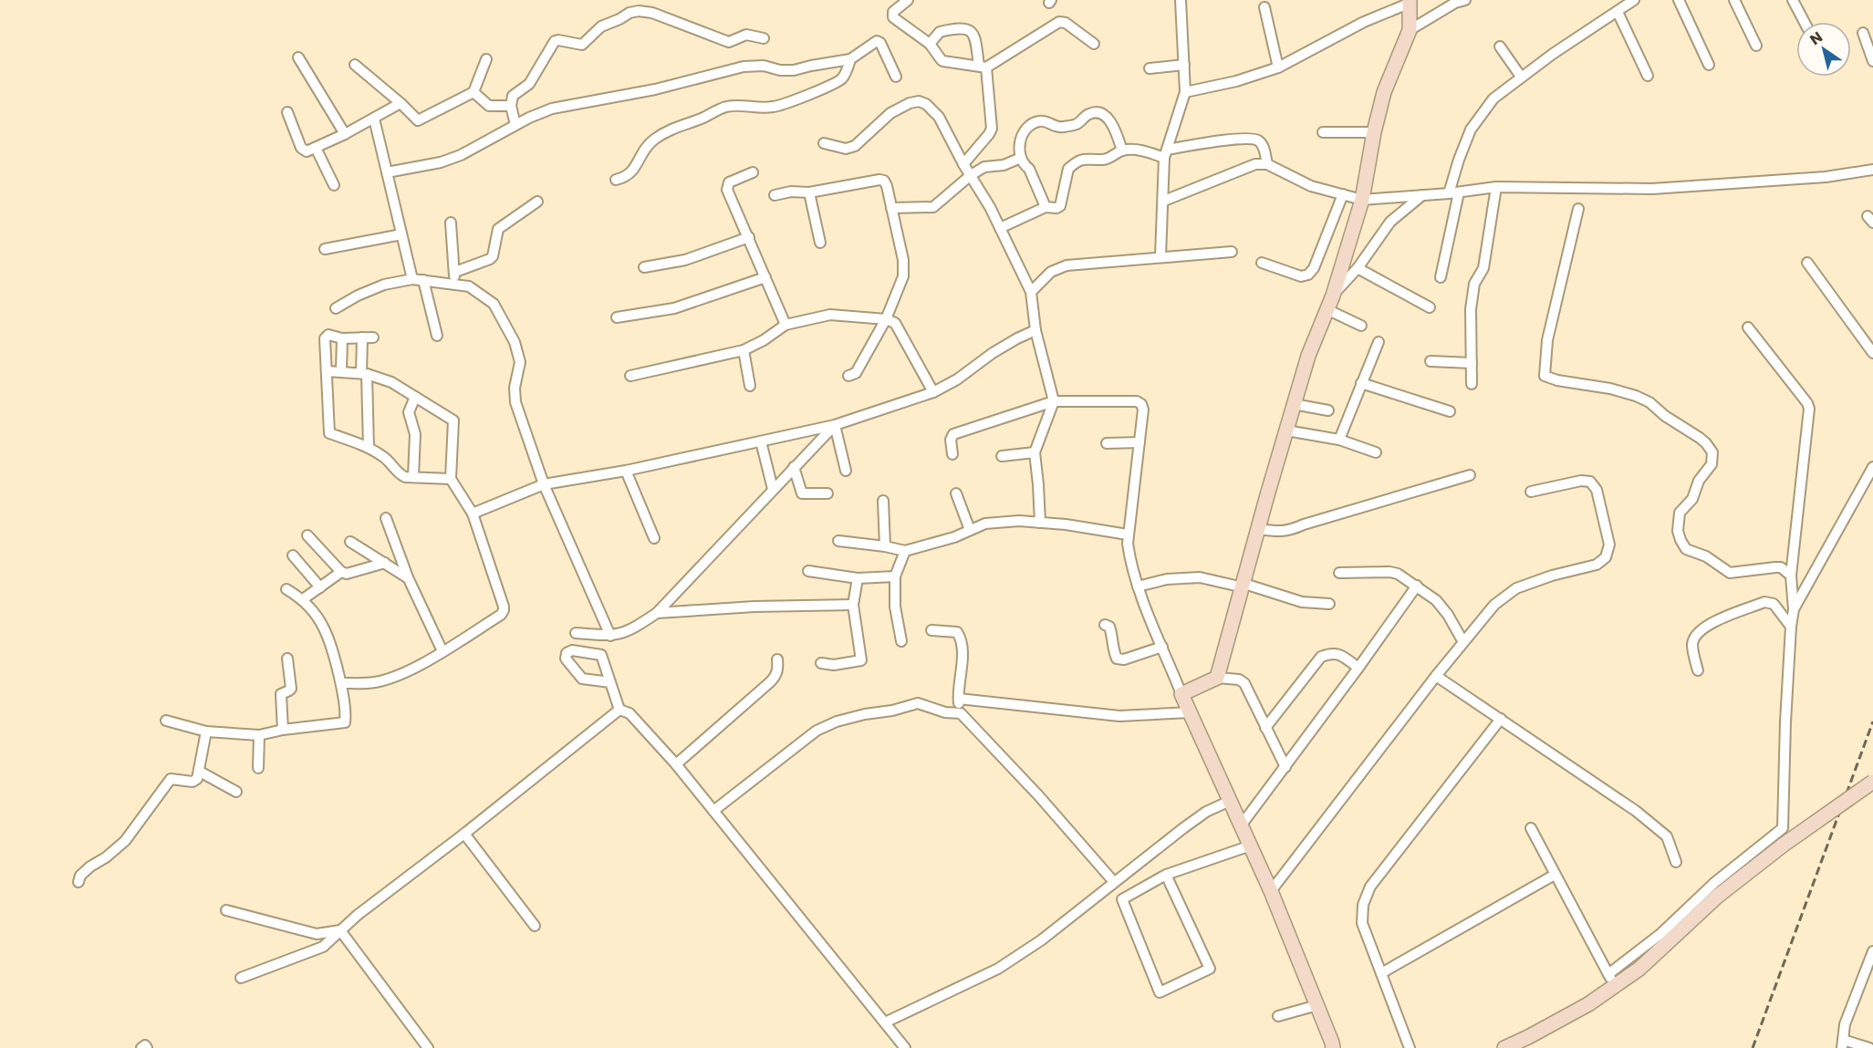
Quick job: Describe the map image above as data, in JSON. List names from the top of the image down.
{
  "north": "top left"
}
